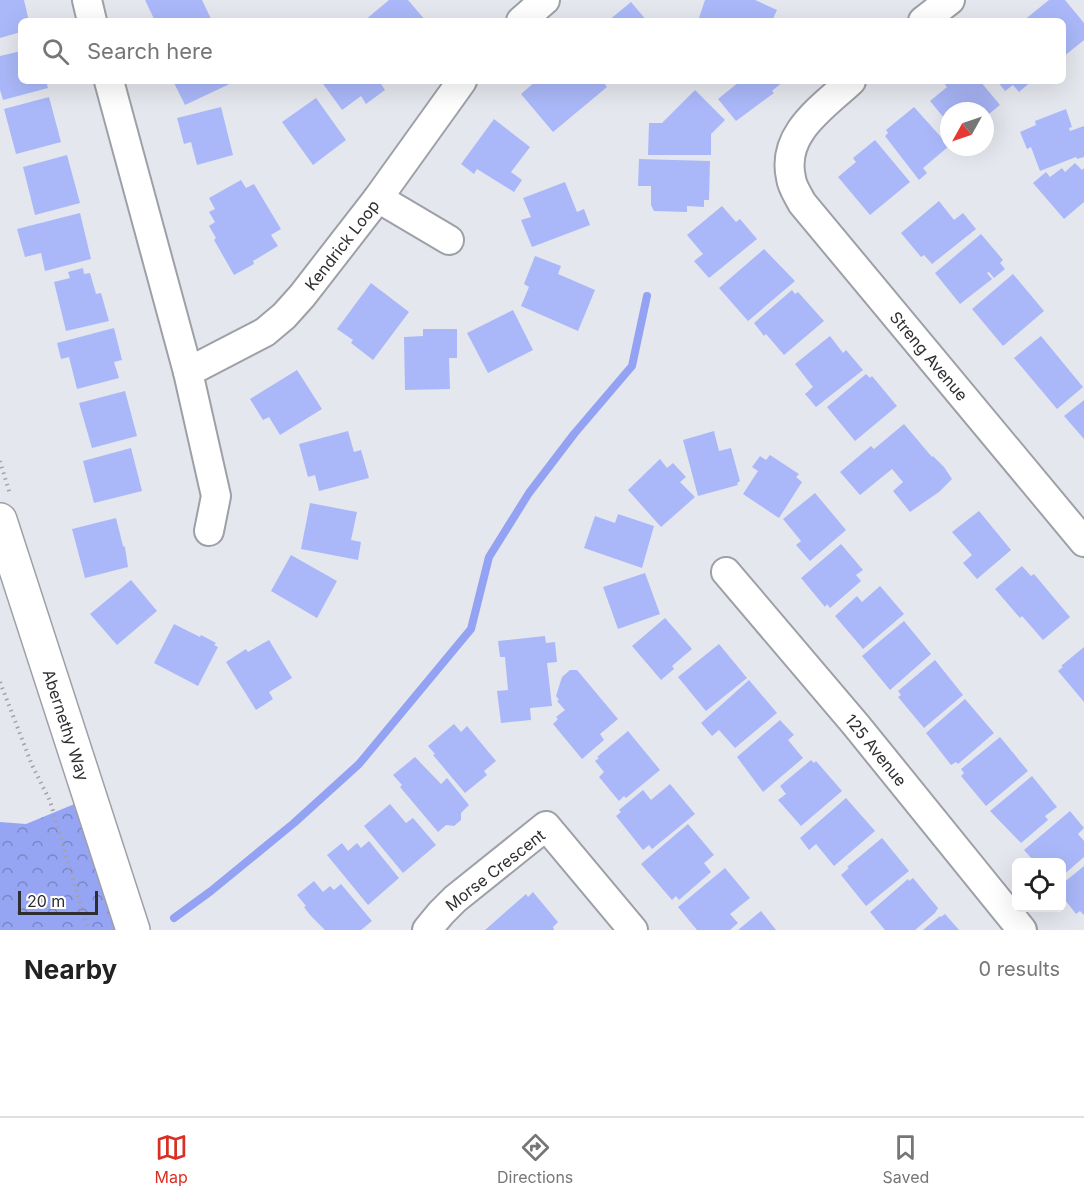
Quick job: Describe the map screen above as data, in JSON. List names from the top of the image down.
{
  "streets": {
    "main road": ["Abernethy Way"],
    "street": [
      "Kendrick Loop",
      "Streng Avenue",
      "125 Avenue",
      "Morse Crescent"
    ]
  },
  "scale_bar": "20 m",
  "north": "bottom left",
  "page": {
    "search": "Search here",
    "scale": "20 m",
    "heading": ["Nearby", "0 results"],
    "nav": ["Map", "Directions", "Saved"]
  }
}
